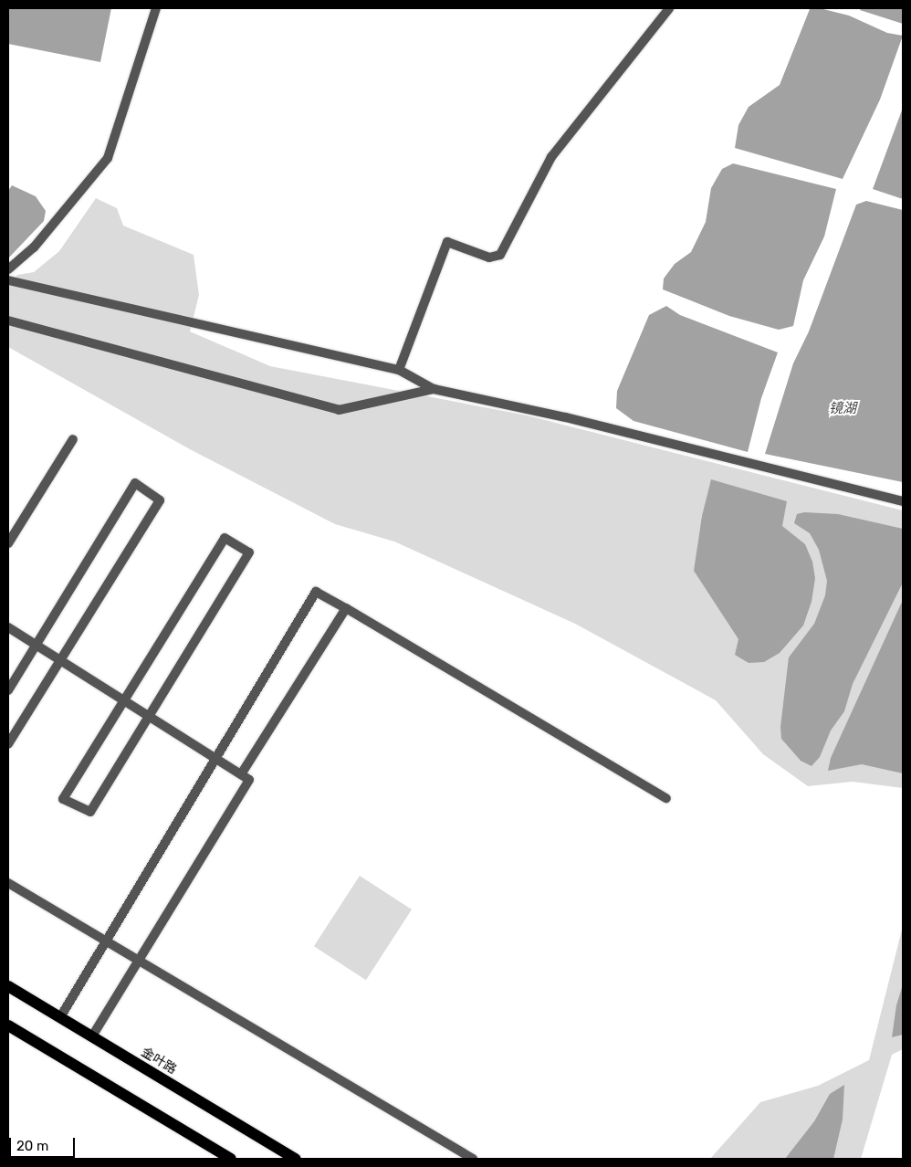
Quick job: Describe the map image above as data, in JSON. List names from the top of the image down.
{
  "streets": {
    "main road": ["金叶路"]
  },
  "water": ["镜湖"],
  "scale_bar": "20 m"
}
